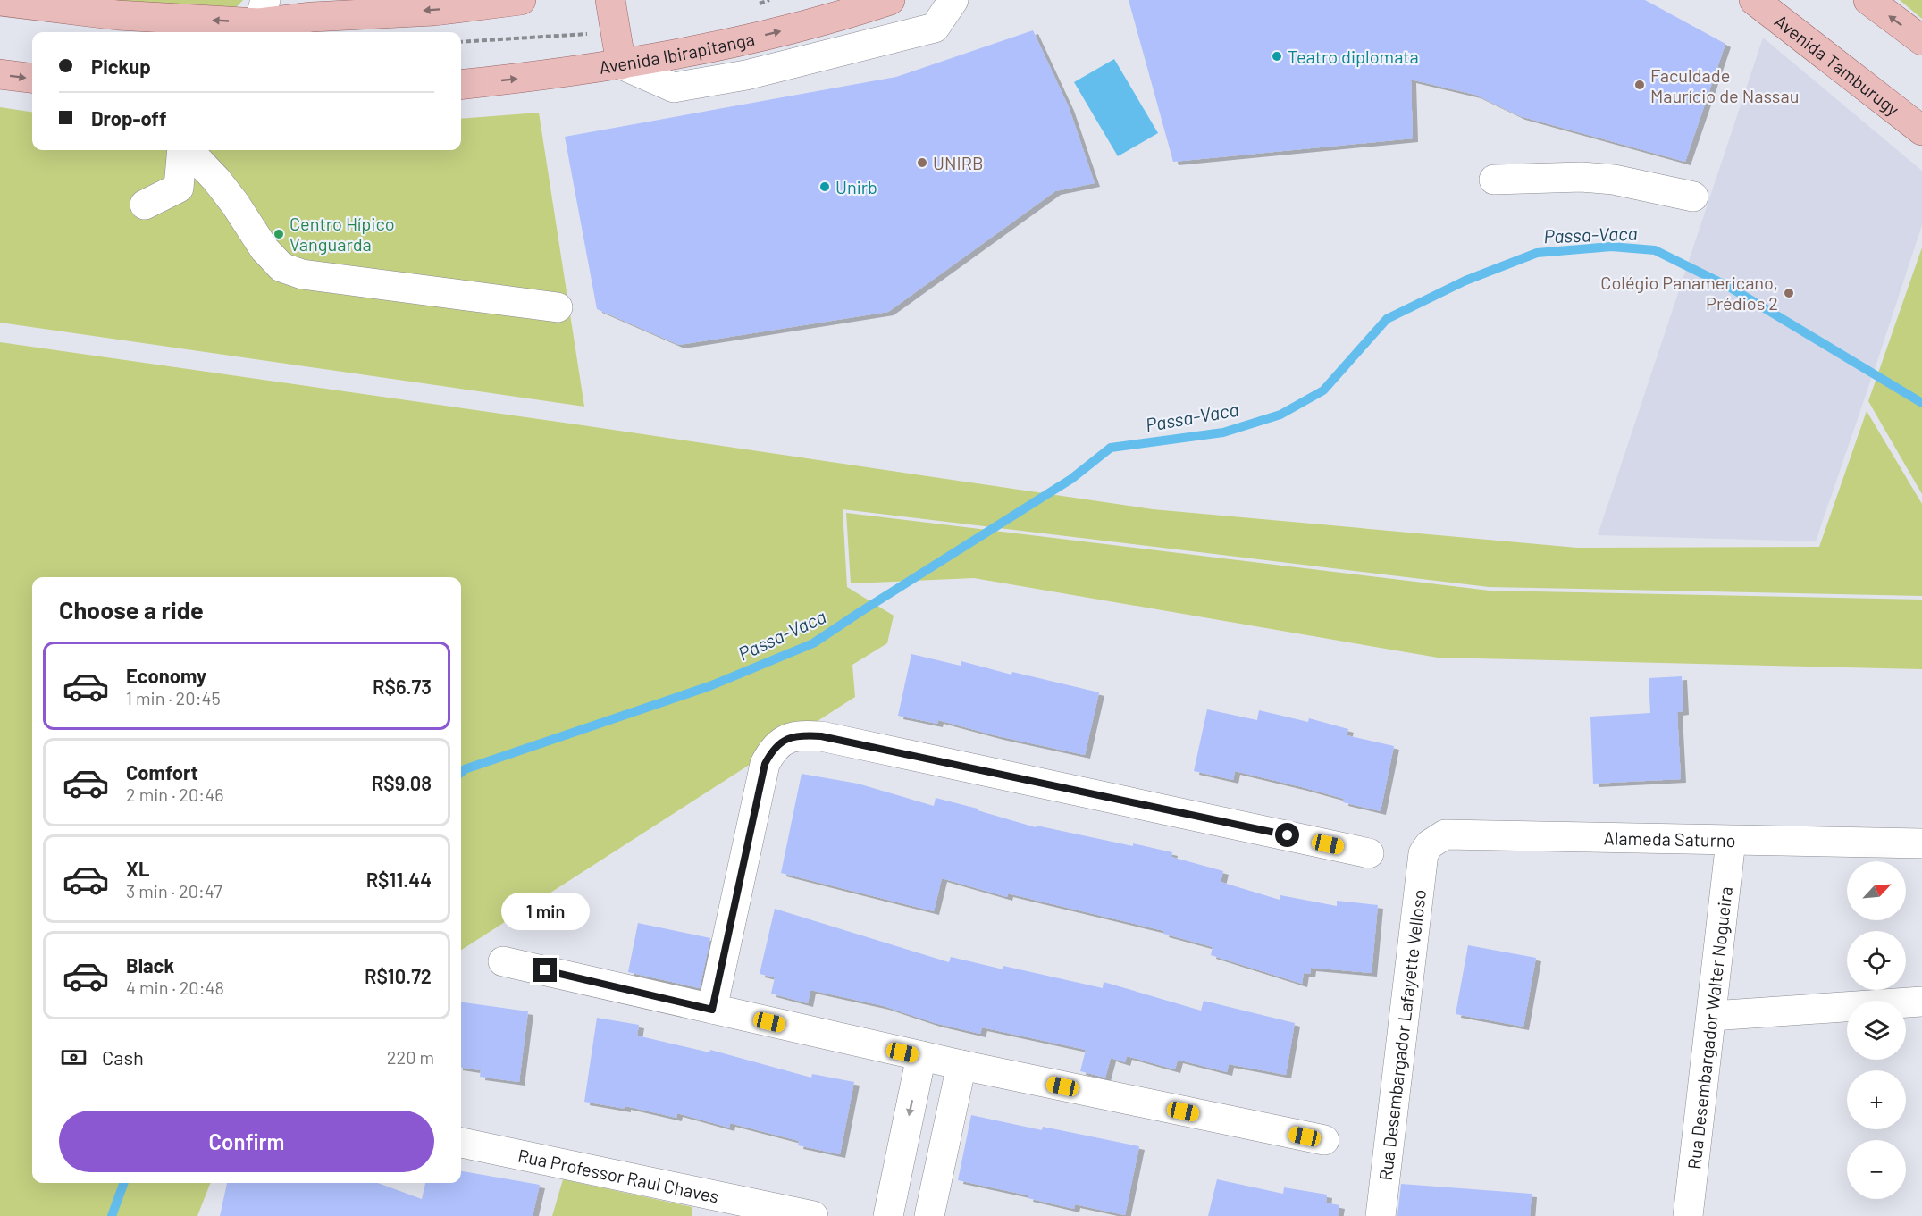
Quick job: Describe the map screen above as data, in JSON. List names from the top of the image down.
{
  "streets": {
    "main road": ["Avenida Ibirapitanga", "Avenida Tamburugy"],
    "street": [
      "Alameda Saturno",
      "Rua Desembargador Walter Nogueira",
      "Rua Desembargador Lafayette Velloso",
      "Rua Professor Raul Chaves"
    ]
  },
  "crossings": [
    ["Alameda Saturno", "Rua Desembargador Walter Nogueira"],
    ["Alameda Saturno", "Rua Desembargador Lafayette Velloso"]
  ],
  "one_way": ["Avenida Ibirapitanga"],
  "water": ["Passa-Vaca"],
  "places": [
    "Teatro diplomata",
    "Faculdade Maurício de Nassau",
    "UNIRB",
    "Unirb",
    "Centro Hípico Vanguarda",
    "Colégio Panamericano, Prédios 2"
  ],
  "north": "top right",
  "page": {
    "banner": ["Pickup", "Drop-off"],
    "heading": "Choose a ride",
    "list": [
      {
        "name": "Economy",
        "note": "1 min · 20:45",
        "value": "R$6.73"
      },
      {
        "name": "Comfort",
        "note": "2 min · 20:46",
        "value": "R$9.08"
      },
      {
        "name": "XL",
        "note": "3 min · 20:47",
        "value": "R$11.44"
      },
      {
        "name": "Black",
        "note": "4 min · 20:48",
        "value": "R$10.72"
      }
    ],
    "map_buttons": ["+", "−"],
    "bubble": "1 min",
    "pay": ["Cash", "220 m"],
    "buttons": "Confirm"
  }
}
